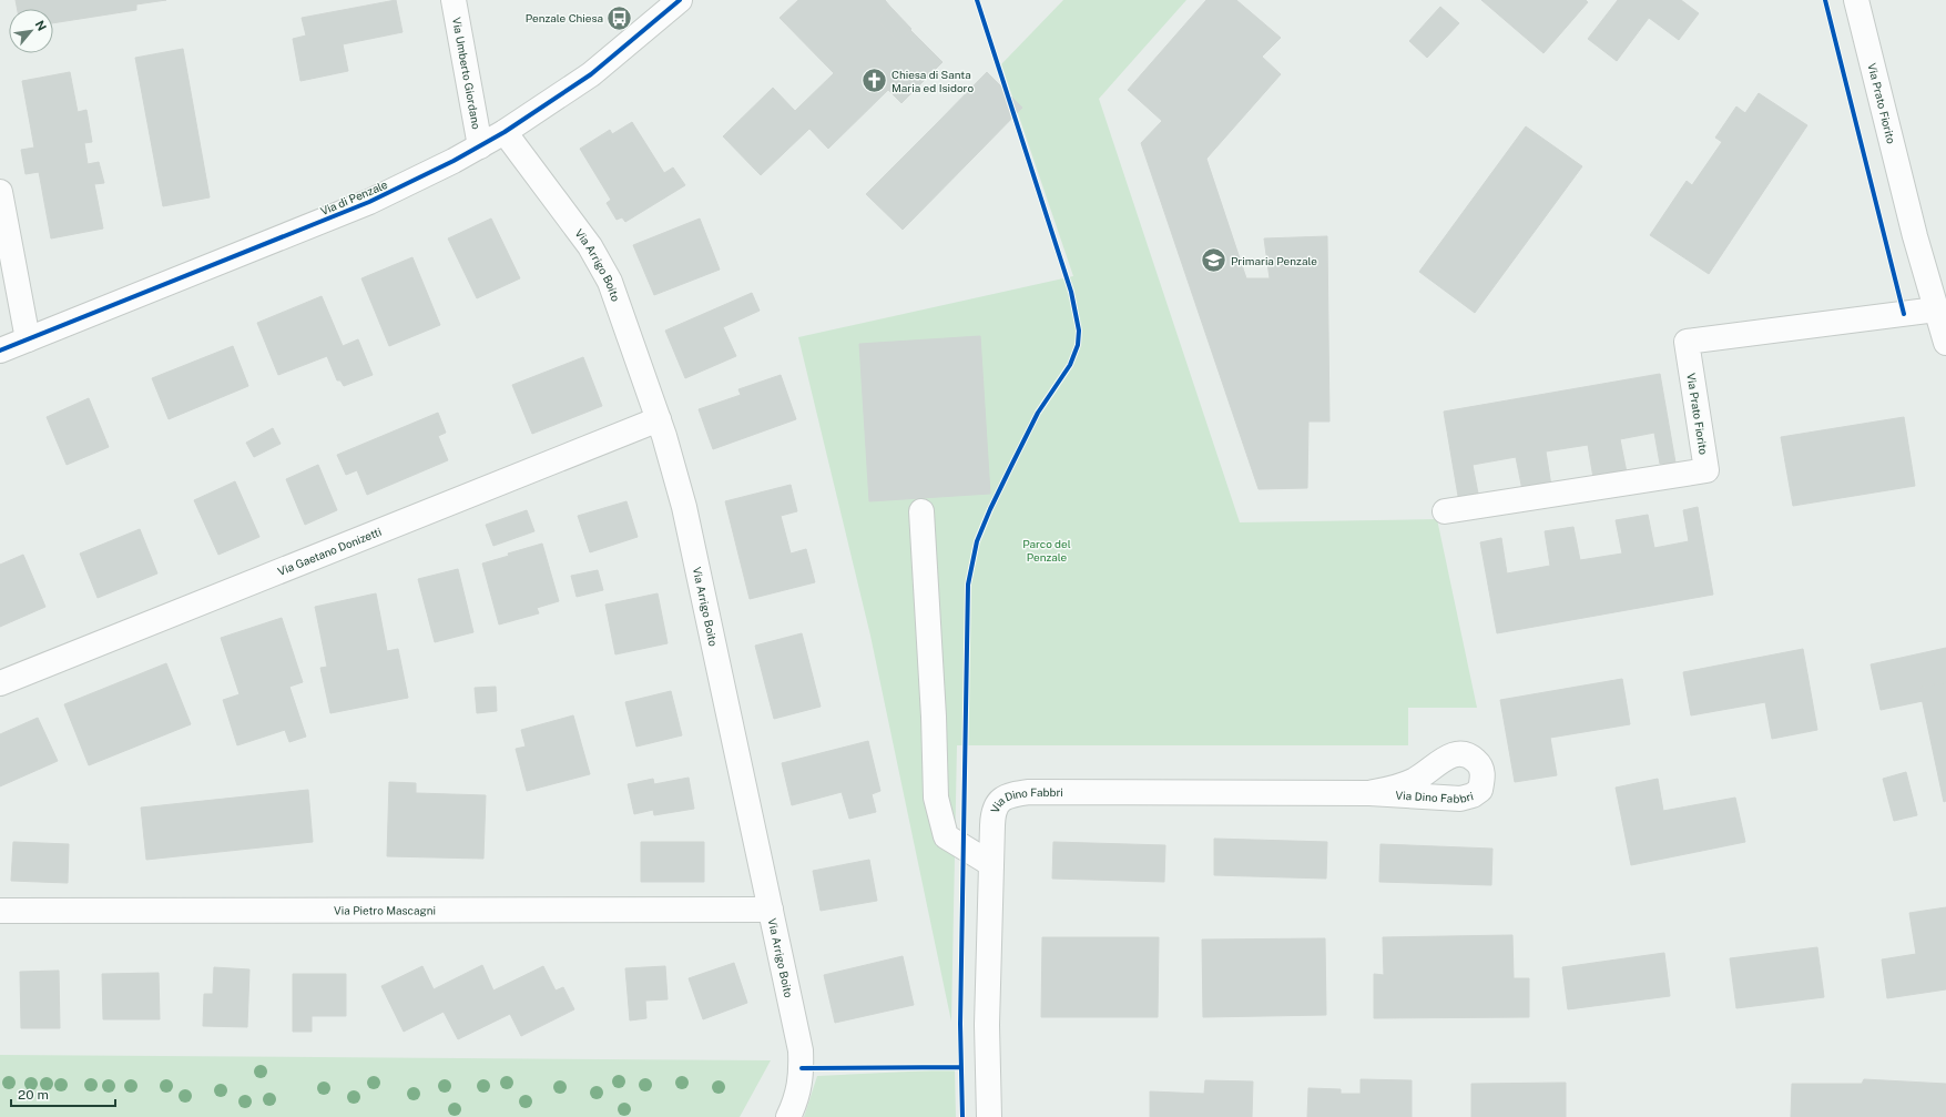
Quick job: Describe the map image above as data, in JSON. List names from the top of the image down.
{
  "streets": {
    "street": [
      "Via Umberto Giordano",
      "Via Prato Fiorito",
      "Via di Penzale",
      "Via Arrigo Boito",
      "Via Gaetano Donizetti",
      "Via Dino Fabbri",
      "Via Pietro Mascagni"
    ]
  },
  "crossings": [
    ["Via Umberto Giordano", "Via di Penzale"],
    ["Via di Penzale", "Via Arrigo Boito"],
    ["Via Arrigo Boito", "Via Gaetano Donizetti"],
    ["Via Arrigo Boito", "Via Pietro Mascagni"]
  ],
  "parks": ["Parco del Penzale"],
  "places": {
    "bus stop": ["Penzale Chiesa"],
    "church": ["Chiesa di Santa Maria ed Isidoro"],
    "school or university": ["Primaria Penzale"]
  },
  "scale_bar": "20 m",
  "north": "top right"
}
